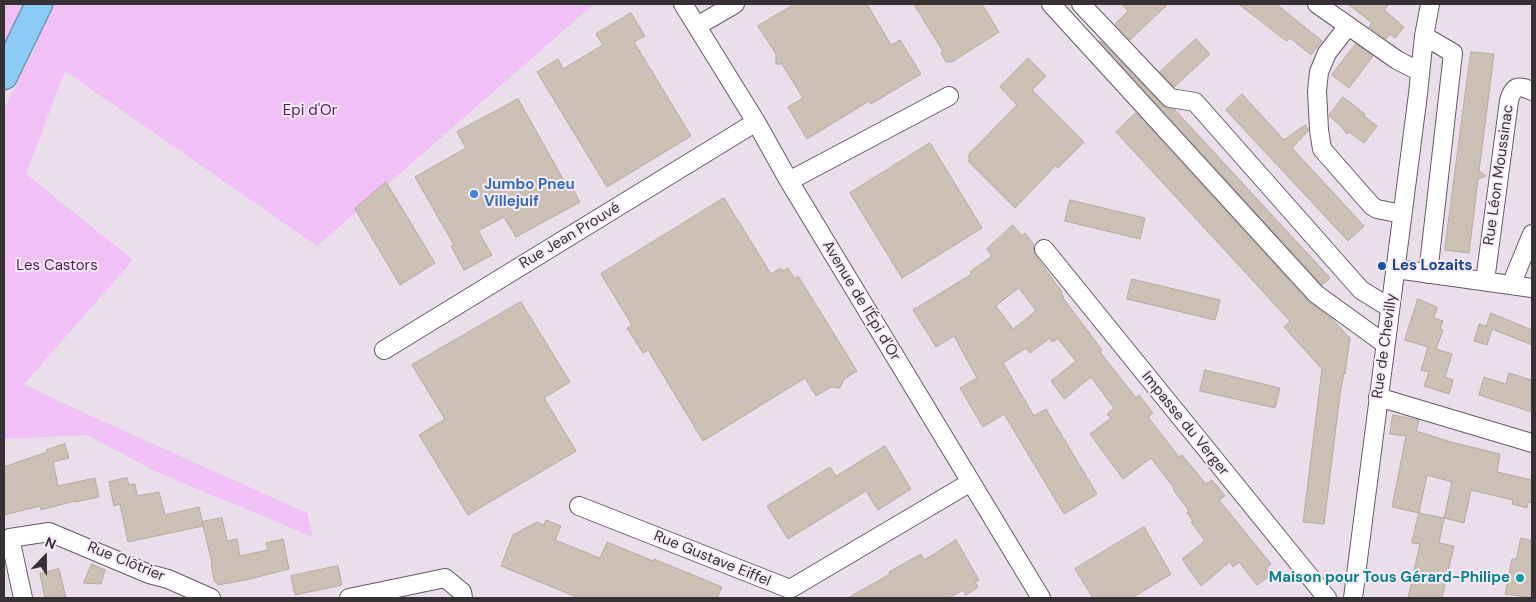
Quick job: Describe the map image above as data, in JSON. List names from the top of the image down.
{
  "streets": {
    "street": [
      "Rue Léon Moussinac",
      "Rue Jean Prouvé",
      "Avenue de l'Épi d'Or",
      "Rue de Chevilly",
      "Impasse du Verger",
      "Rue Gustave Eiffel",
      "Rue Clôtrier"
    ]
  },
  "crossings": [
    ["Rue Jean Prouvé", "Avenue de l'Épi d'Or"],
    ["Avenue de l'Épi d'Or", "Rue Gustave Eiffel"]
  ],
  "parks": ["Epi d'Or", "Les Castors"],
  "places": ["Jumbo Pneu Villejuif", "Les Lozaits", "Maison pour Tous Gérard-Philipe"],
  "north": "top"
}
